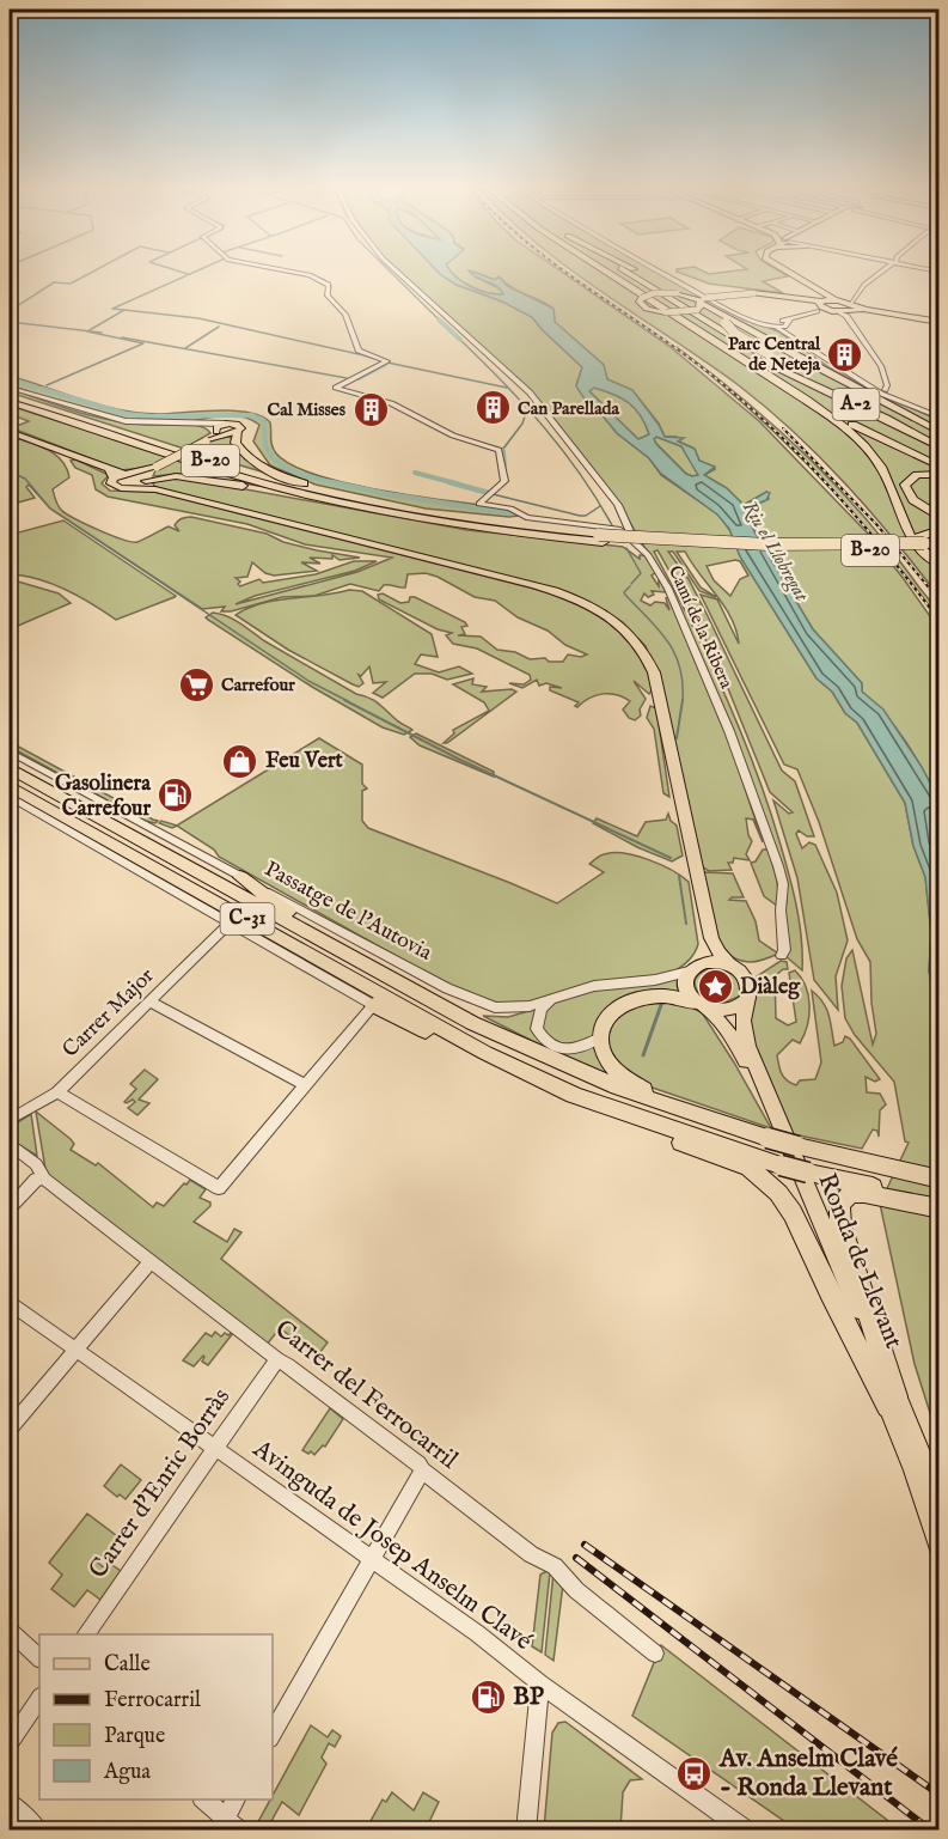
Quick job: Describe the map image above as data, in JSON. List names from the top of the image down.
{
  "streets": {
    "highway": ["A-2", "B-20", "C-31"],
    "main road": ["Ronda de Llevant"],
    "street": [
      "Camí de la Ribera",
      "Passatge de l'Autovia",
      "Carrer Major",
      "Carrer del Ferrocarril",
      "Carrer d'Enric Borràs",
      "Avinguda de Josep Anselm Clavé"
    ]
  },
  "crossings": [
    ["Passatge de l'Autovia", "Ronda de Llevant"],
    ["Carrer del Ferrocarril", "Carrer d'Enric Borràs"],
    ["Carrer d'Enric Borràs", "Avinguda de Josep Anselm Clavé"]
  ],
  "water": ["Riu el Llobregat"],
  "places": {
    "building": ["Parc Central de Neteja", "Can Parellada", "Cal Misses"],
    "supermarket": ["Carrefour"],
    "shop": ["Feu Vert"],
    "fuel station": ["Gasolinera Carrefour", "BP"],
    "place": ["Diàleg"],
    "bus stop": ["Av. Anselm Clavé - Ronda Llevant"]
  },
  "legend": [
    "Calle",
    "Ferrocarril",
    "Parque",
    "Agua"
  ]
}
